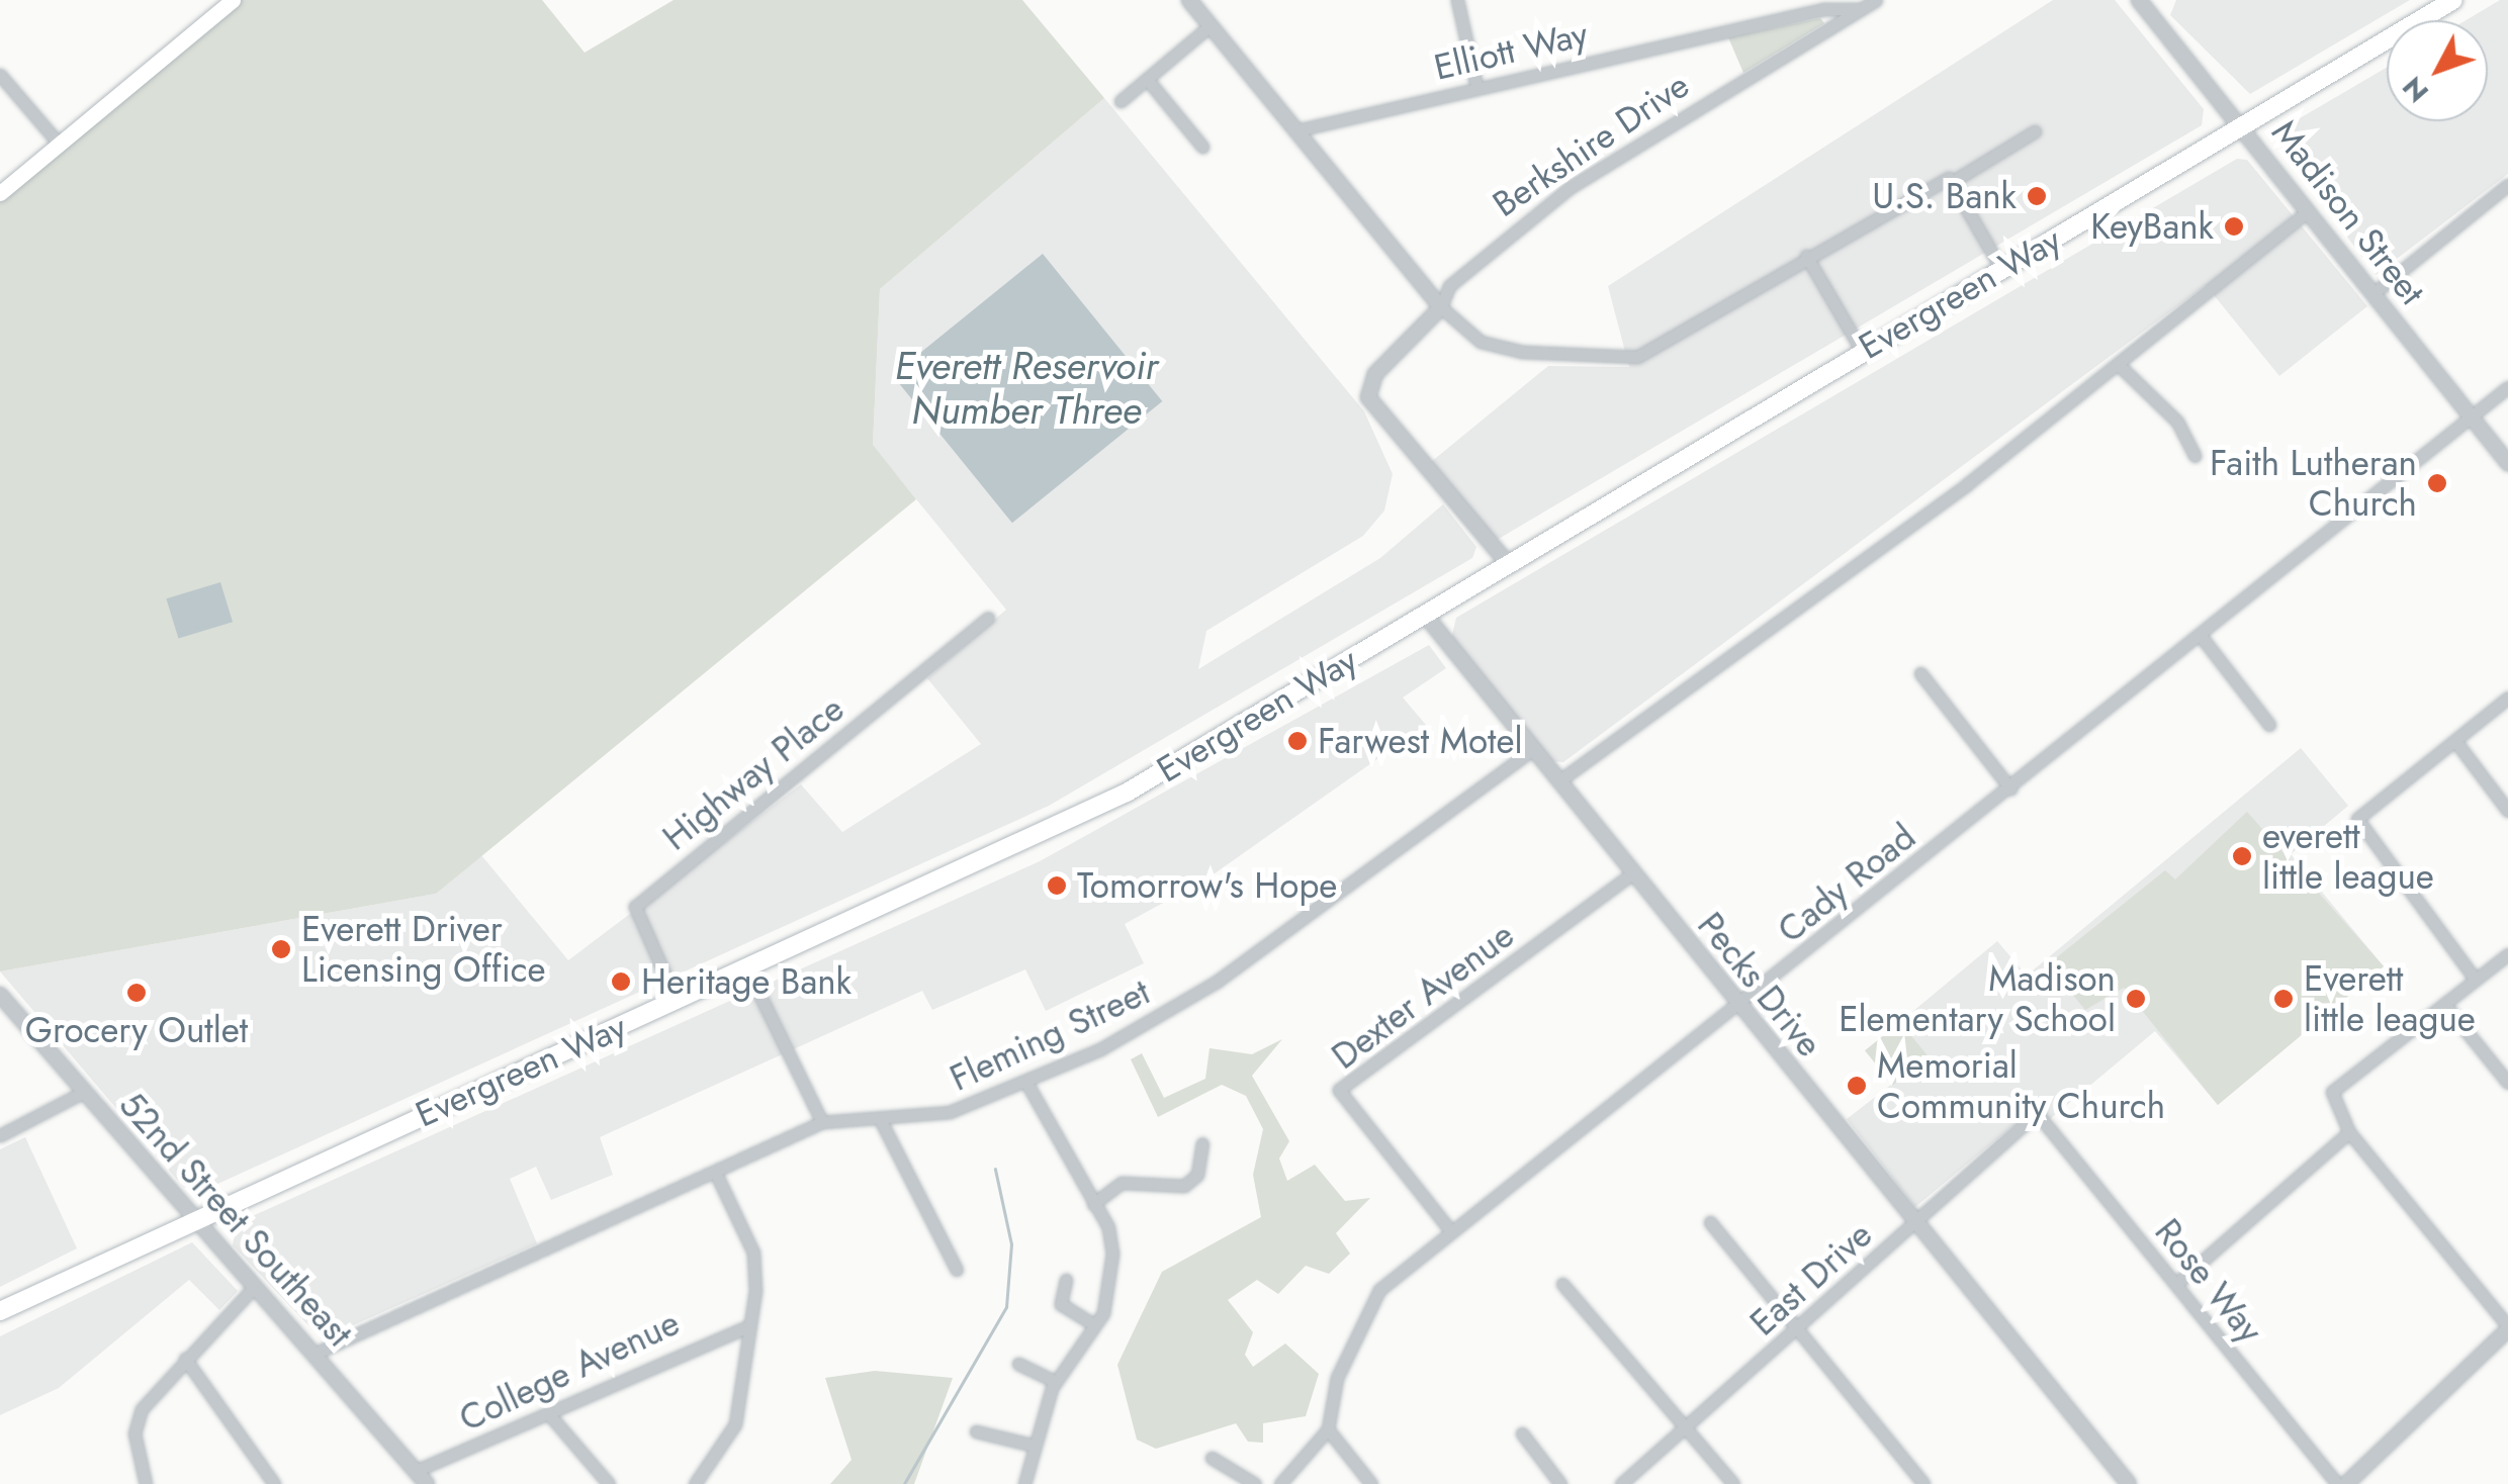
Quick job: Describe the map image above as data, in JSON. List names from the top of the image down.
{
  "streets": {
    "main road": ["Evergreen Way"],
    "street": [
      "Elliott Way",
      "Berkshire Drive",
      "Madison Street",
      "Highway Place",
      "Cady Road",
      "Pecks Drive",
      "Dexter Avenue",
      "Fleming Street",
      "52nd Street Southeast",
      "East Drive",
      "Rose Way",
      "College Avenue"
    ]
  },
  "crossings": [
    ["Elliott Way", "Berkshire Drive"],
    ["Berkshire Drive", "Evergreen Way"],
    ["Madison Street", "Evergreen Way"],
    ["Madison Street", "Cady Road"],
    ["Evergreen Way", "Highway Place"],
    ["Evergreen Way", "Pecks Drive"],
    ["Evergreen Way", "52nd Street Southeast"],
    ["Cady Road", "Pecks Drive"],
    ["Cady Road", "Dexter Avenue"],
    ["Pecks Drive", "Dexter Avenue"],
    ["Pecks Drive", "Fleming Street"],
    ["Pecks Drive", "East Drive"],
    ["Fleming Street", "52nd Street Southeast"],
    ["52nd Street Southeast", "College Avenue"],
    ["East Drive", "Rose Way"]
  ],
  "water": ["Everett Reservoir Number Three"],
  "places": [
    "U.S. Bank",
    "KeyBank",
    "Faith Lutheran Church",
    "Farwest Motel",
    "everett little league",
    "Tomorrow's Hope",
    "Everett Driver Licensing Office",
    "Heritage Bank",
    "Grocery Outlet",
    "Madison Elementary School",
    "Everett little league",
    "Memorial Community Church"
  ],
  "north": "bottom left"
}
